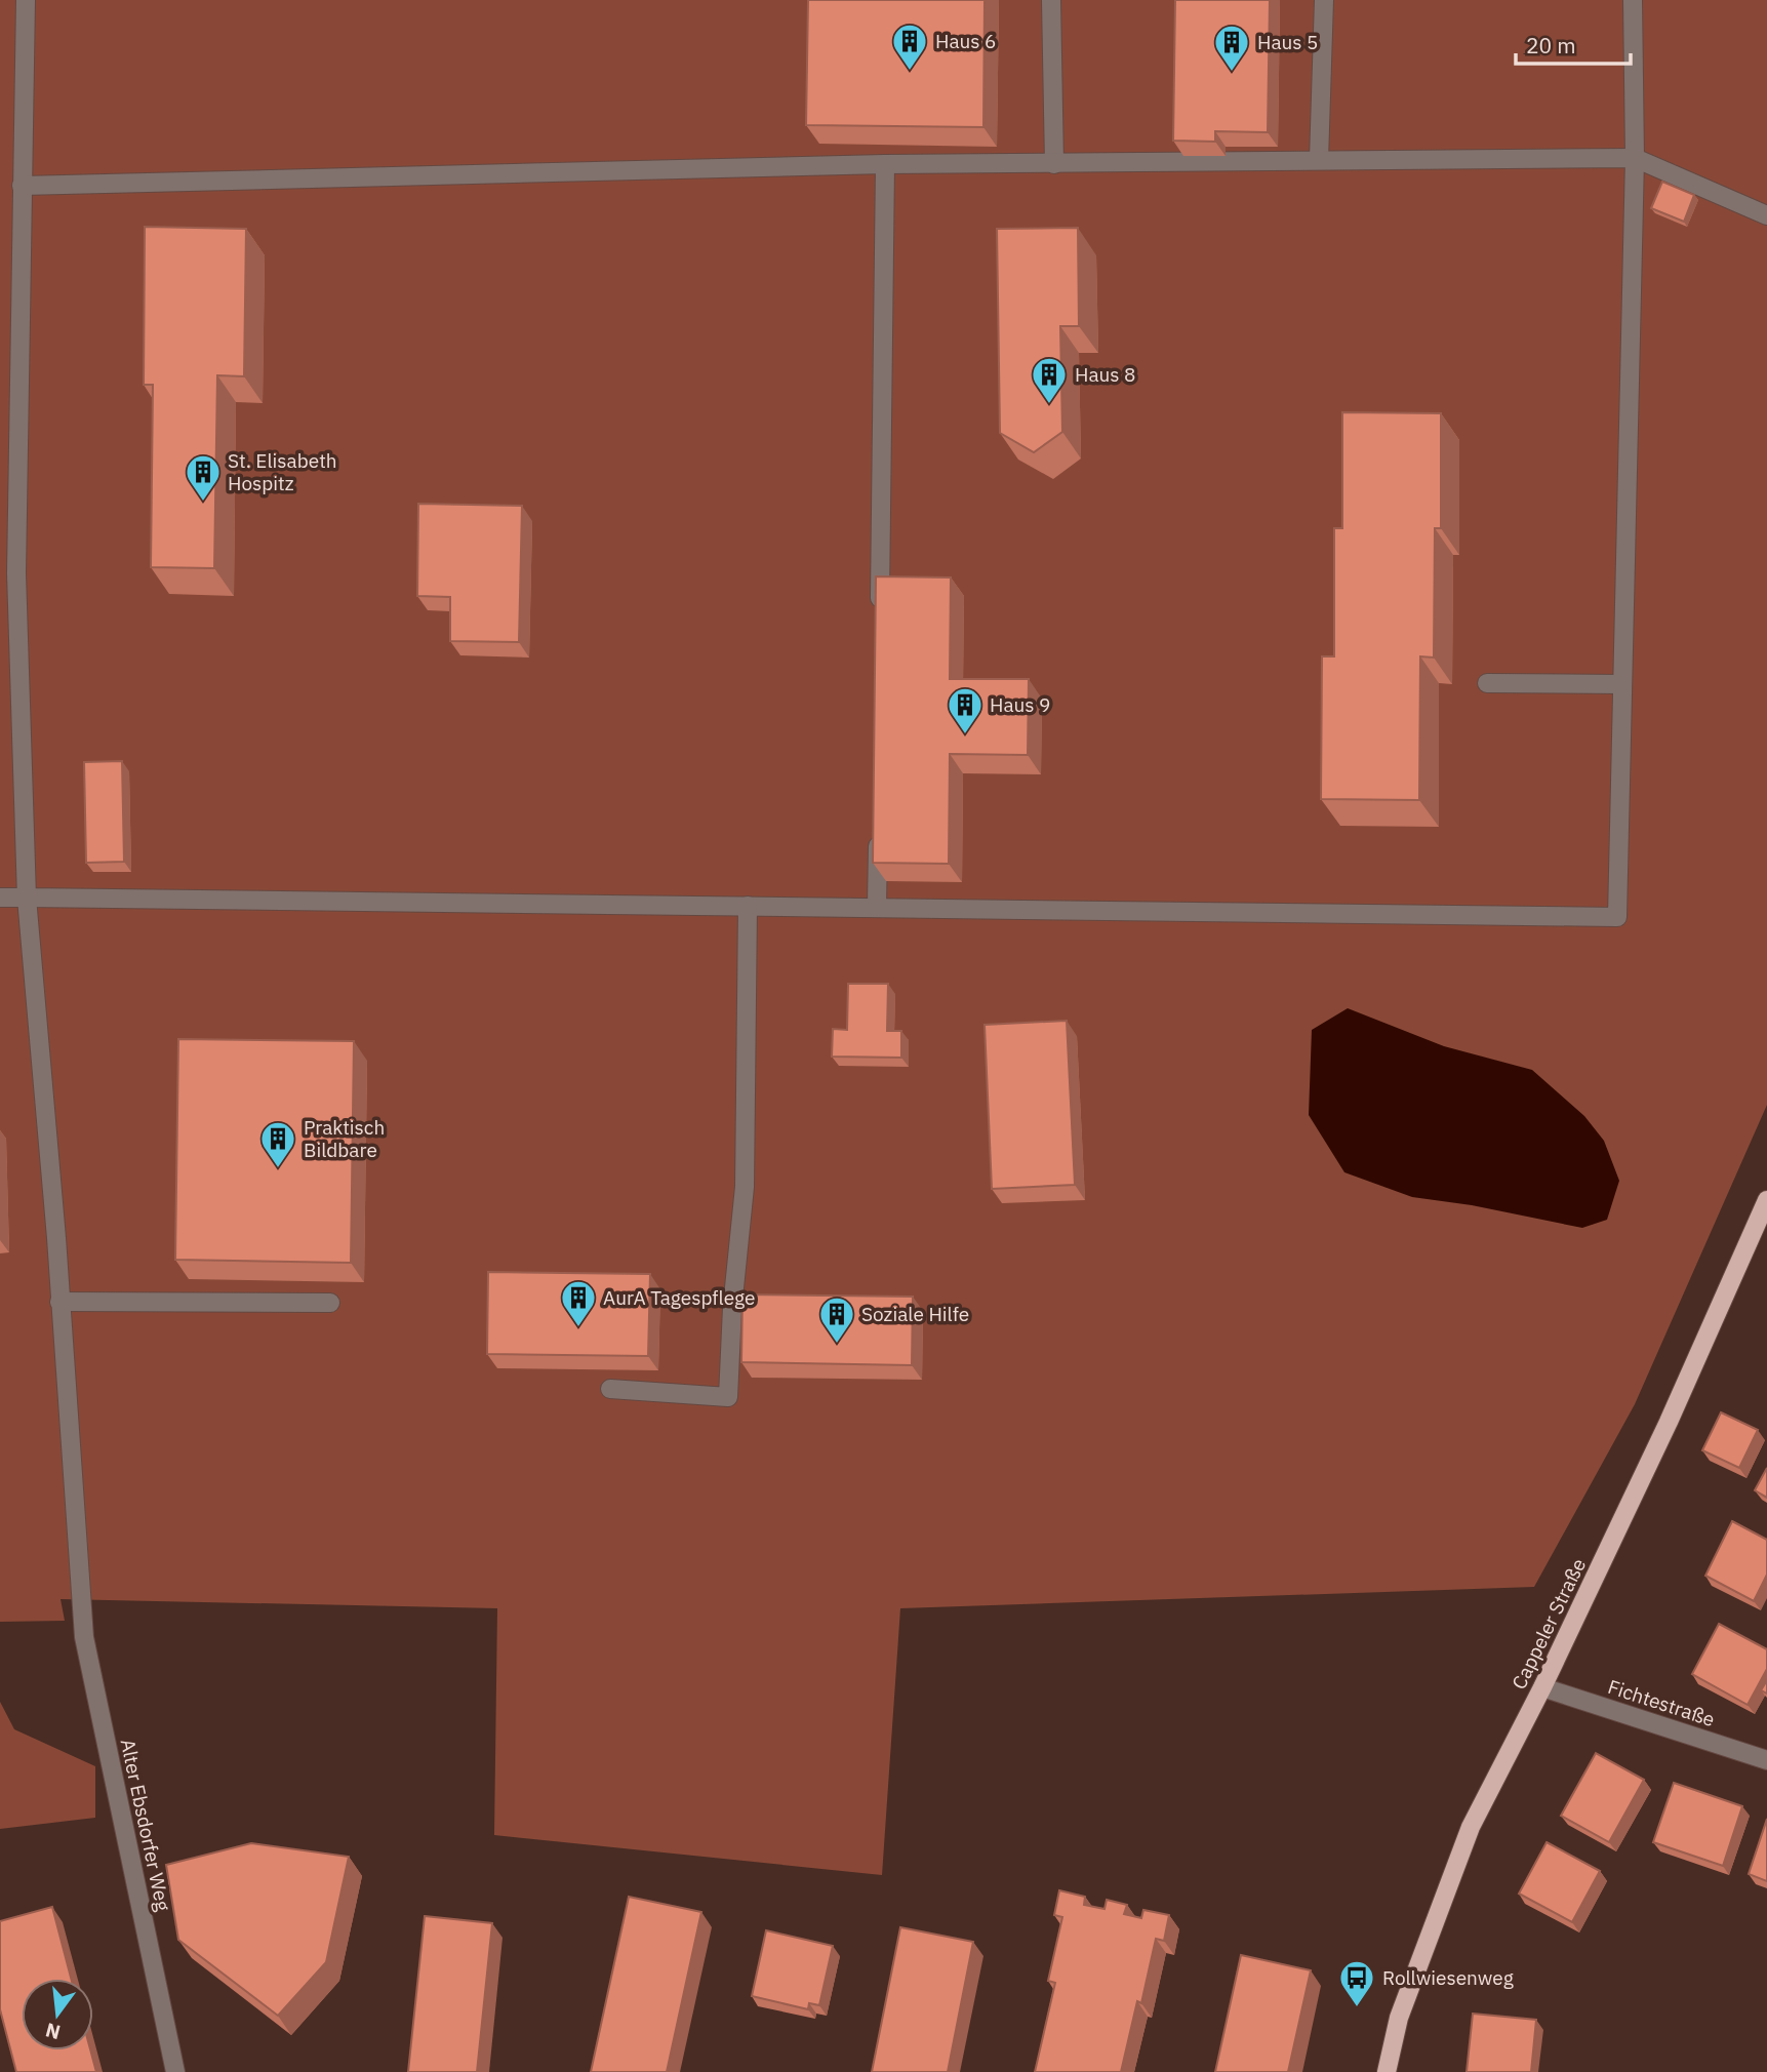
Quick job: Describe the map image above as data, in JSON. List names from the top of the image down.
{
  "streets": {
    "main road": ["Cappeler Straße"],
    "street": ["Fichtestraße", "Alter Ebsdorfer Weg"]
  },
  "crossings": [
    ["Cappeler Straße", "Fichtestraße"]
  ],
  "places": {
    "building": [
      "Haus 6",
      "Haus 5",
      "Haus 8",
      "St. Elisabeth Hospitz",
      "Haus 9",
      "Praktisch Bildbare",
      "AurA Tagespflege",
      "Soziale Hilfe"
    ],
    "bus stop": ["Rollwiesenweg"]
  },
  "scale_bar": "20 m",
  "north": "bottom"
}
